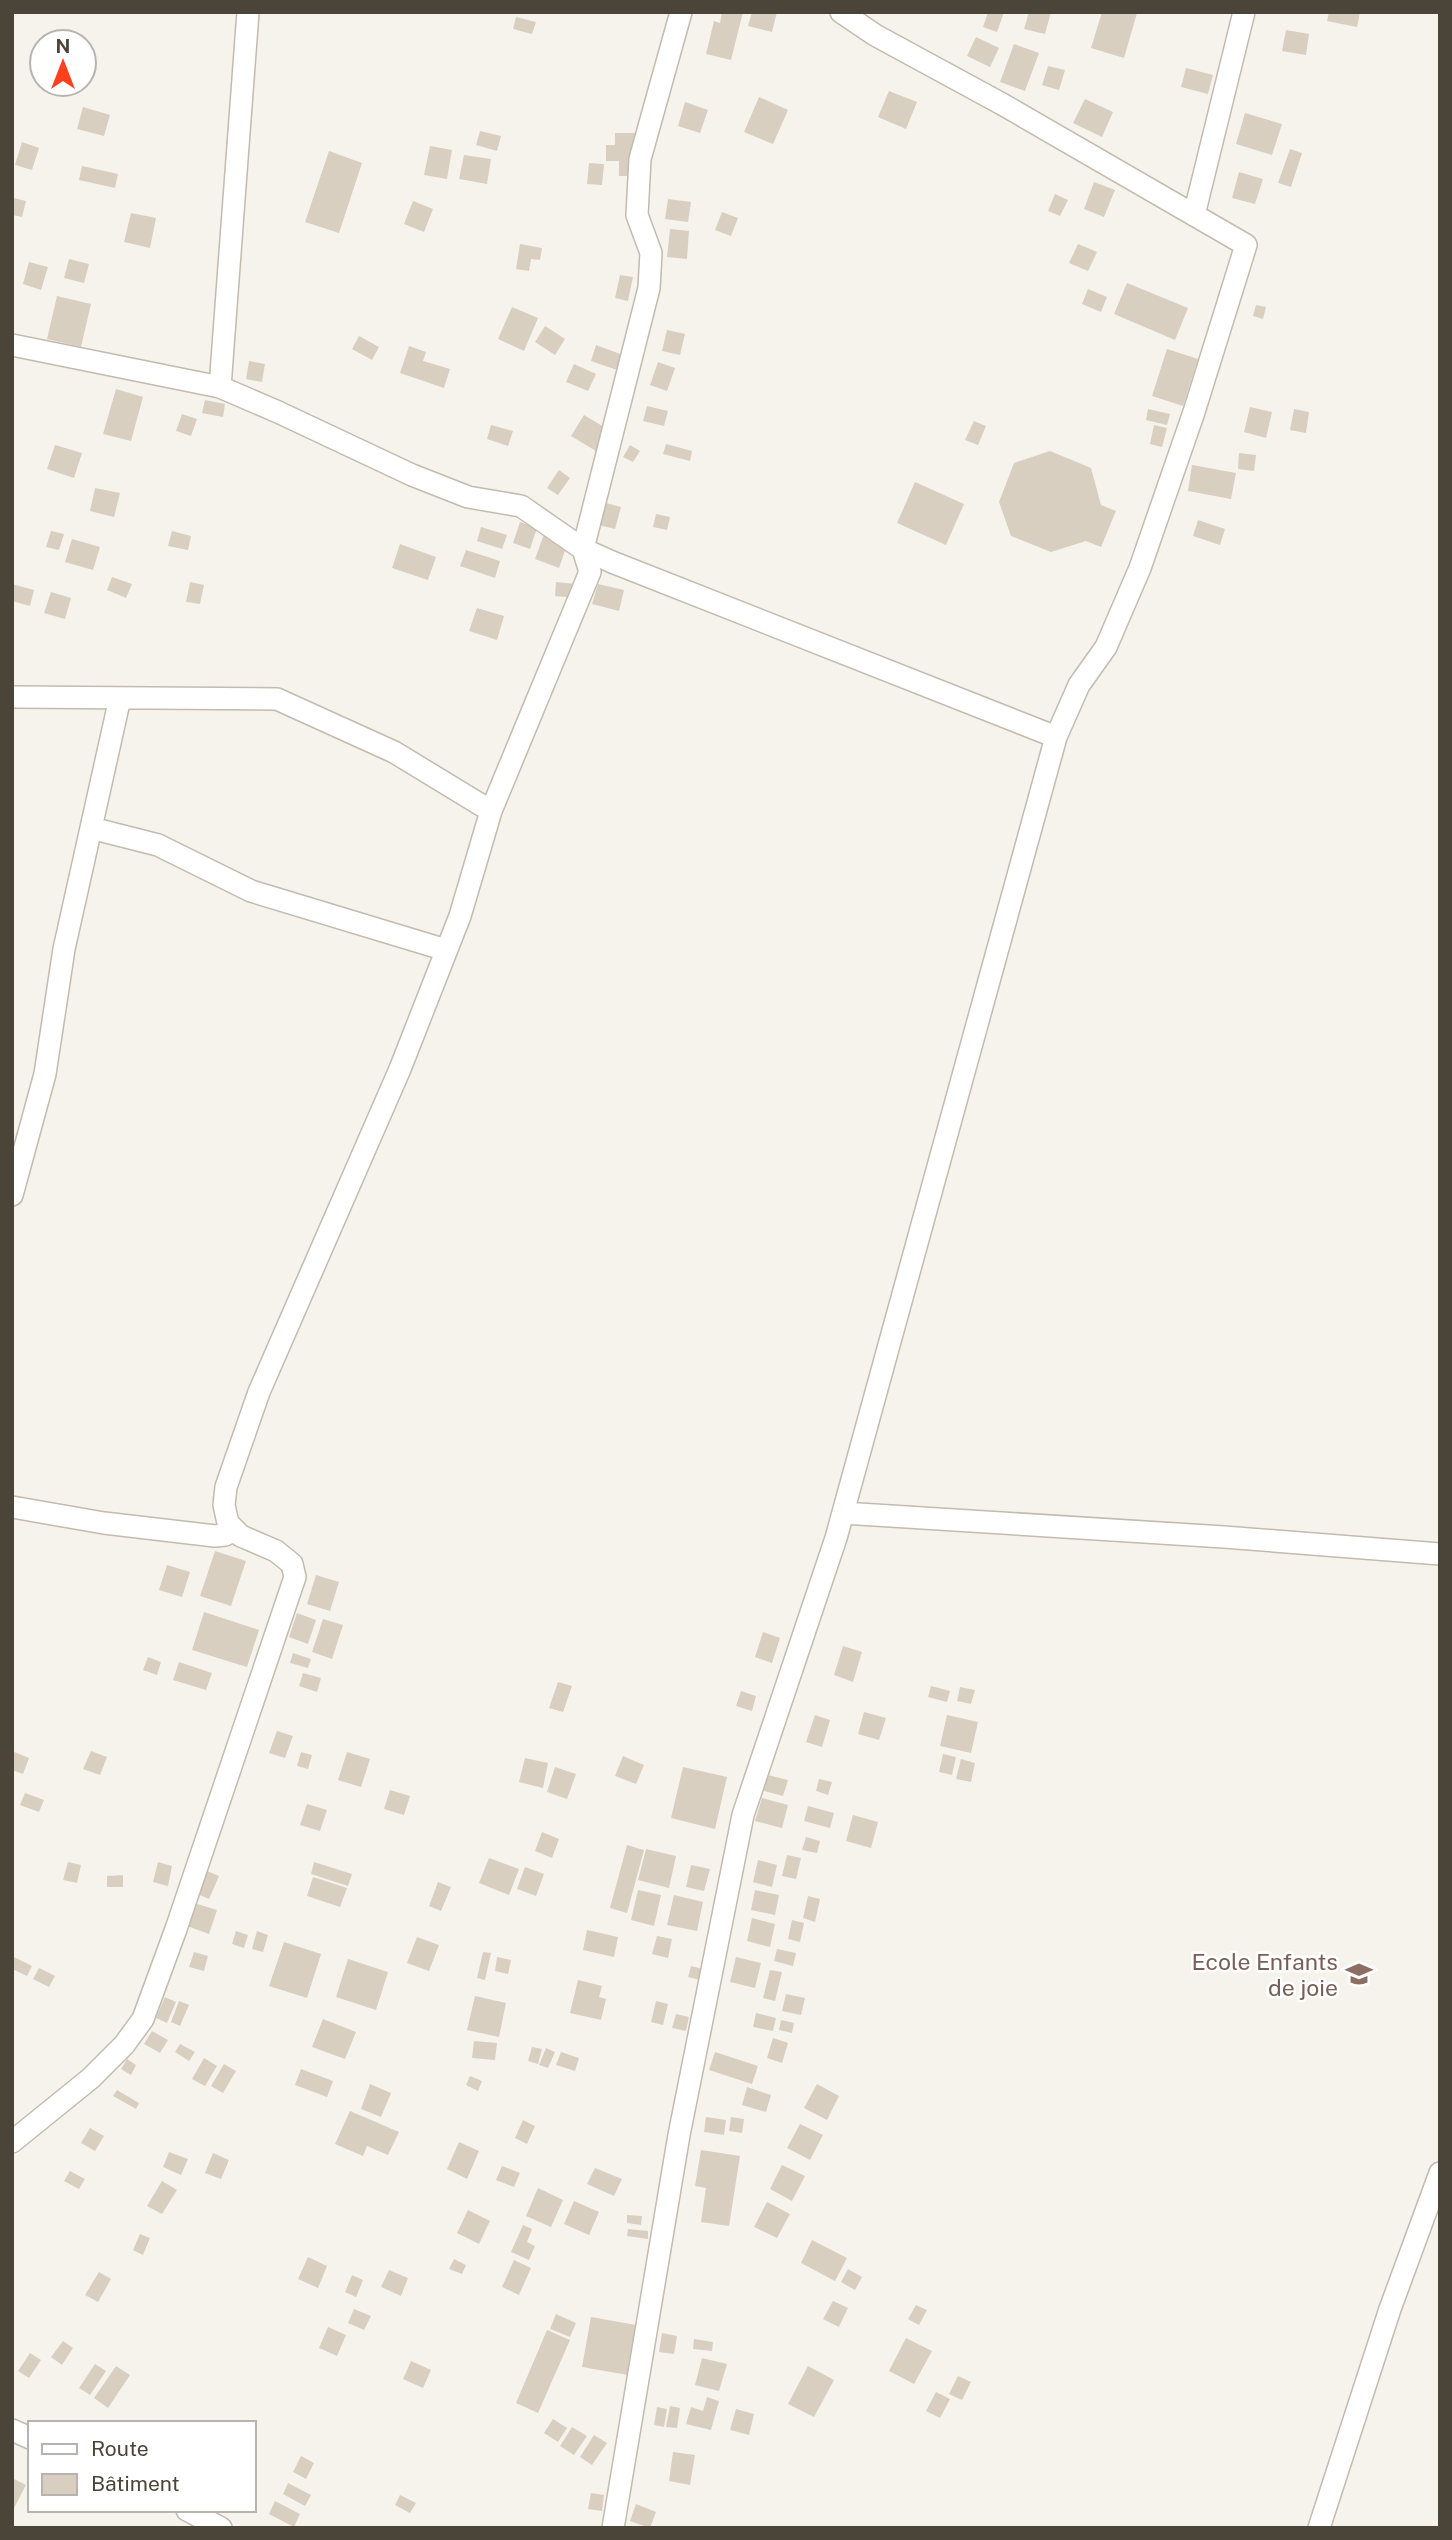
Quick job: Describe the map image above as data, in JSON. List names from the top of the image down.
{
  "places": {
    "school or university": ["Ecole Enfants de joie"]
  },
  "legend": ["Route", "Bâtiment"],
  "north": "top"
}
